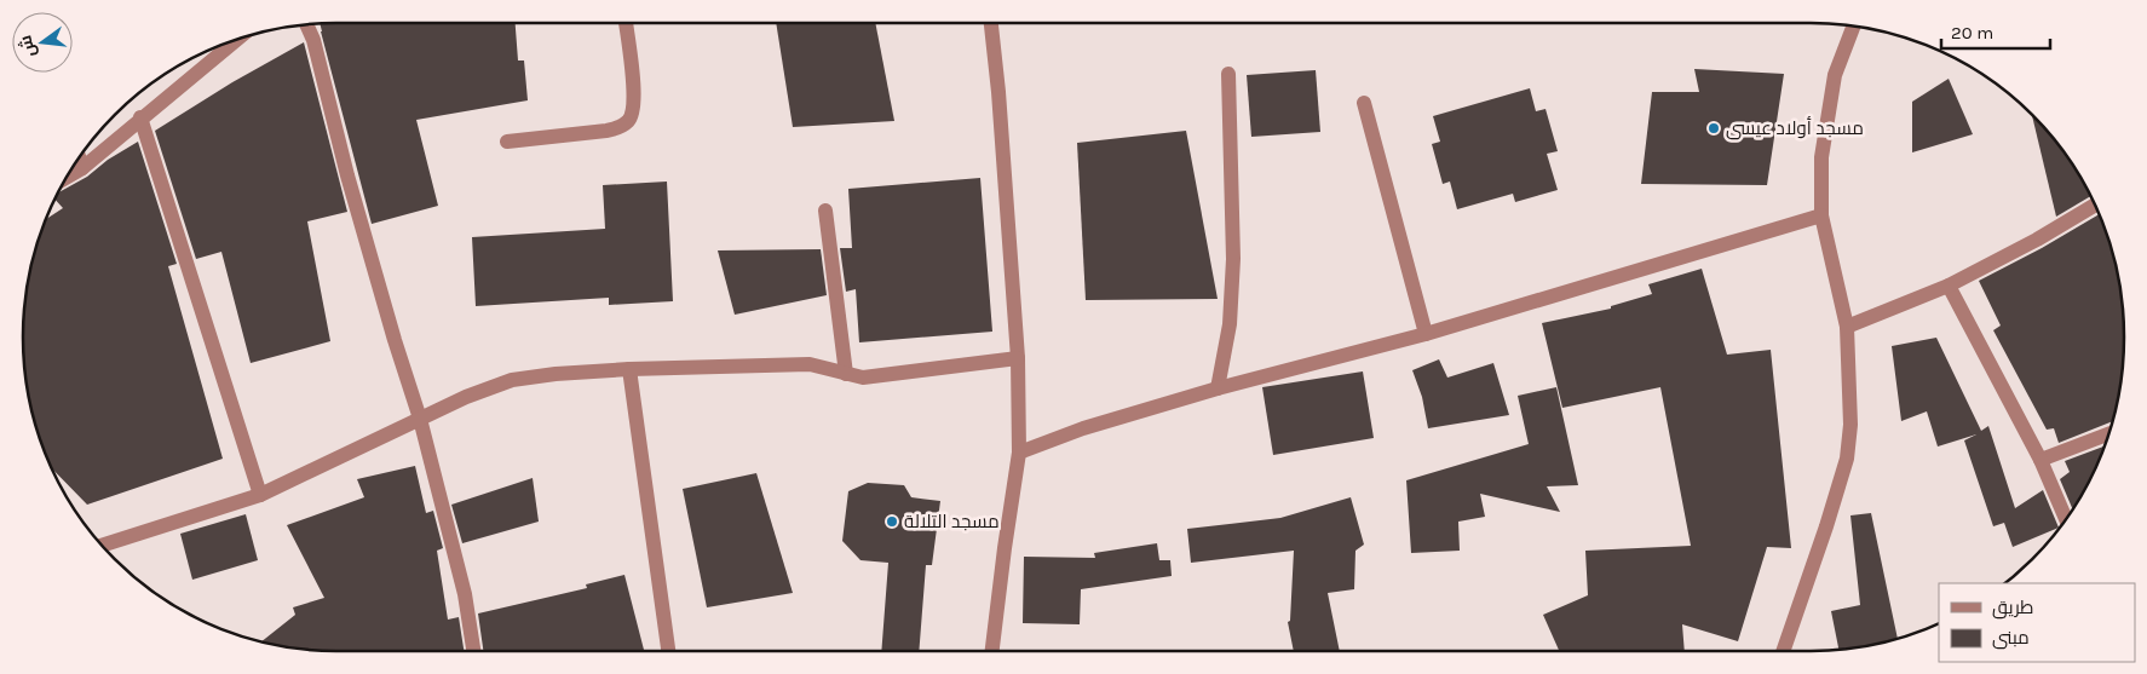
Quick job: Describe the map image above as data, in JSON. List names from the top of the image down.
{
  "places": ["مسجد أولاد عيسى", "مسجد التلالة"],
  "legend": ["طريق", "مبنى"],
  "scale_bar": "20 m",
  "north": "left"
}
